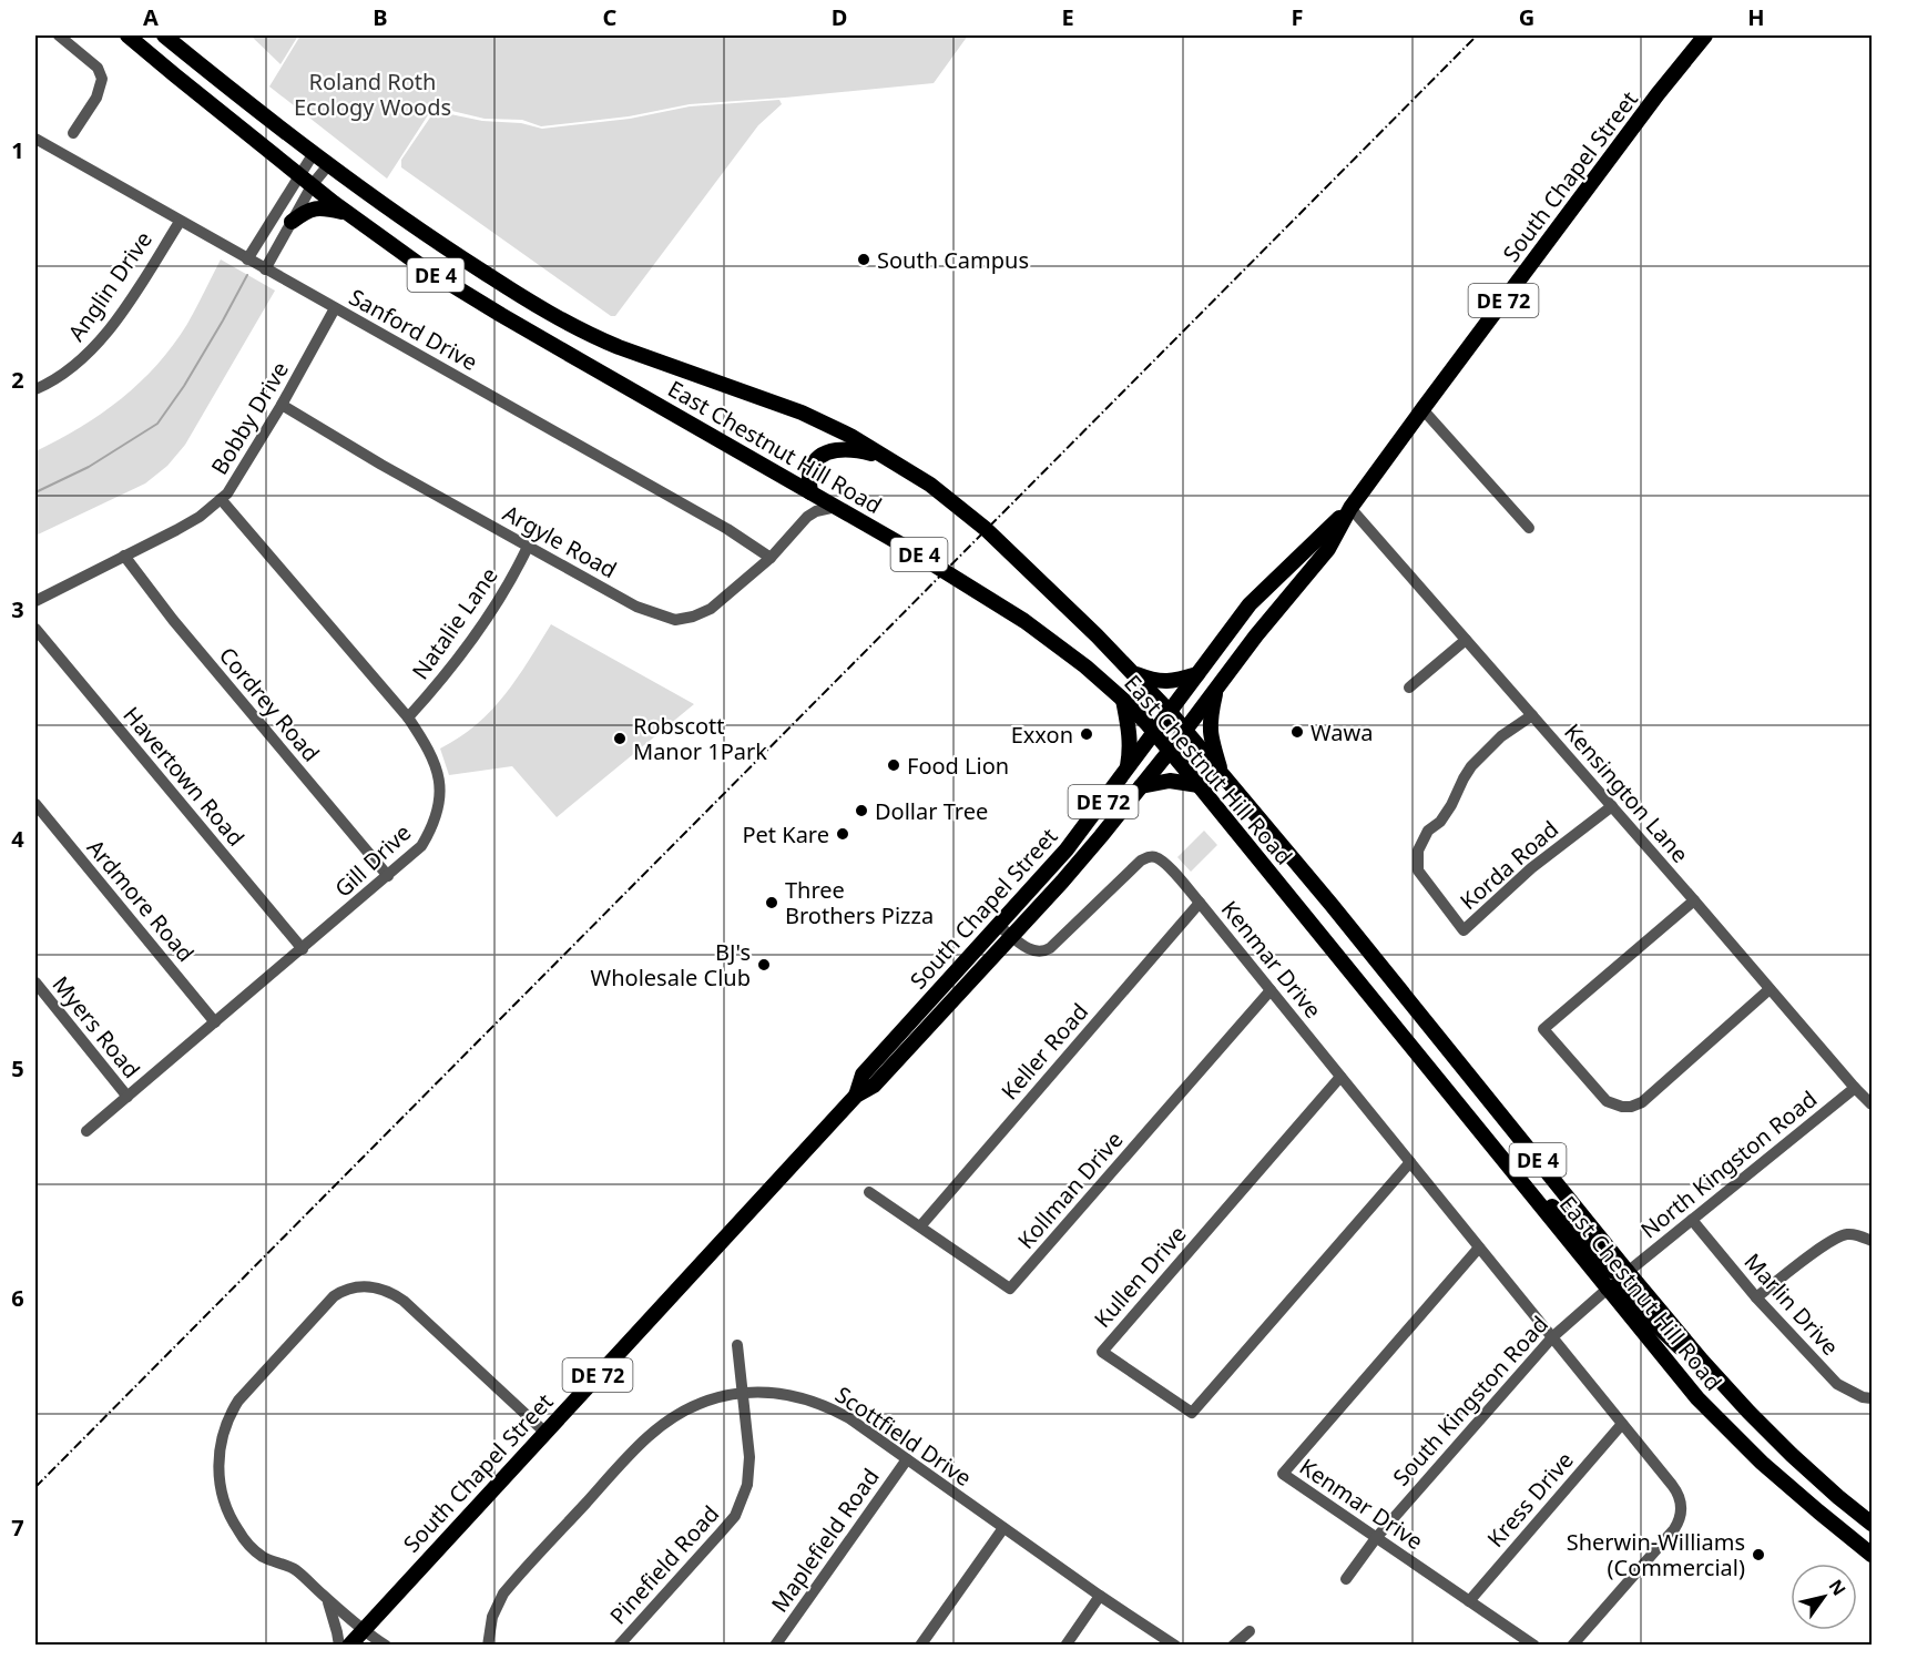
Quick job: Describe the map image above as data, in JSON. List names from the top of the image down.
{
  "streets": {
    "main road": [
      "South Chapel Street",
      "DE 4",
      "DE 72",
      "East Chestnut Hill Road"
    ],
    "street": [
      "Anglin Drive",
      "Sanford Drive",
      "Bobby Drive",
      "Argyle Road",
      "Natalie Lane",
      "Cordrey Road",
      "Havertown Road",
      "Kensington Lane",
      "Gill Drive",
      "Korda Road",
      "Ardmore Road",
      "Kenmar Drive",
      "Myers Road",
      "Keller Road",
      "North Kingston Road",
      "Kollman Drive",
      "Kullen Drive",
      "Marlin Drive",
      "South Kingston Road",
      "Scottfield Drive",
      "Kress Drive",
      "Maplefield Road",
      "Pinefield Road"
    ]
  },
  "crossings": [
    ["South Chapel Street", "East Chestnut Hill Road"],
    ["South Chapel Street", "Kensington Lane"],
    ["South Chapel Street", "Kenmar Drive"],
    ["Anglin Drive", "Sanford Drive"],
    ["Sanford Drive", "Bobby Drive"],
    ["Sanford Drive", "Argyle Road"],
    ["Bobby Drive", "Argyle Road"],
    ["Bobby Drive", "Cordrey Road"],
    ["Bobby Drive", "Gill Drive"],
    ["East Chestnut Hill Road", "Argyle Road"],
    ["East Chestnut Hill Road", "North Kingston Road"],
    ["East Chestnut Hill Road", "South Kingston Road"],
    ["Argyle Road", "Natalie Lane"],
    ["Natalie Lane", "Gill Drive"],
    ["Cordrey Road", "Gill Drive"],
    ["Havertown Road", "Gill Drive"],
    ["Kensington Lane", "Korda Road"],
    ["Kensington Lane", "North Kingston Road"],
    ["Gill Drive", "Ardmore Road"],
    ["Gill Drive", "Myers Road"],
    ["Kenmar Drive", "Keller Road"],
    ["Kenmar Drive", "Kollman Drive"],
    ["Kenmar Drive", "Kullen Drive"],
    ["Kenmar Drive", "South Kingston Road"],
    ["Kenmar Drive", "Kress Drive"],
    ["Keller Road", "Kollman Drive"],
    ["North Kingston Road", "Marlin Drive"],
    ["Scottfield Drive", "Maplefield Road"],
    ["Scottfield Drive", "Pinefield Road"]
  ],
  "parks": ["Roland Roth Ecology Woods"],
  "places": [
    "South Campus",
    "Wawa",
    "Exxon",
    "Robscott Manor 1Park",
    "Food Lion",
    "Dollar Tree",
    "Pet Kare",
    "Three Brothers Pizza",
    "BJ's Wholesale Club",
    "Sherwin-Williams (Commercial)"
  ],
  "north": "top right",
  "grid": {
    "columns": [
      "A",
      "B",
      "C",
      "D",
      "E",
      "F",
      "G",
      "H"
    ],
    "rows": [
      "1",
      "2",
      "3",
      "4",
      "5",
      "6",
      "7"
    ]
  }
}
